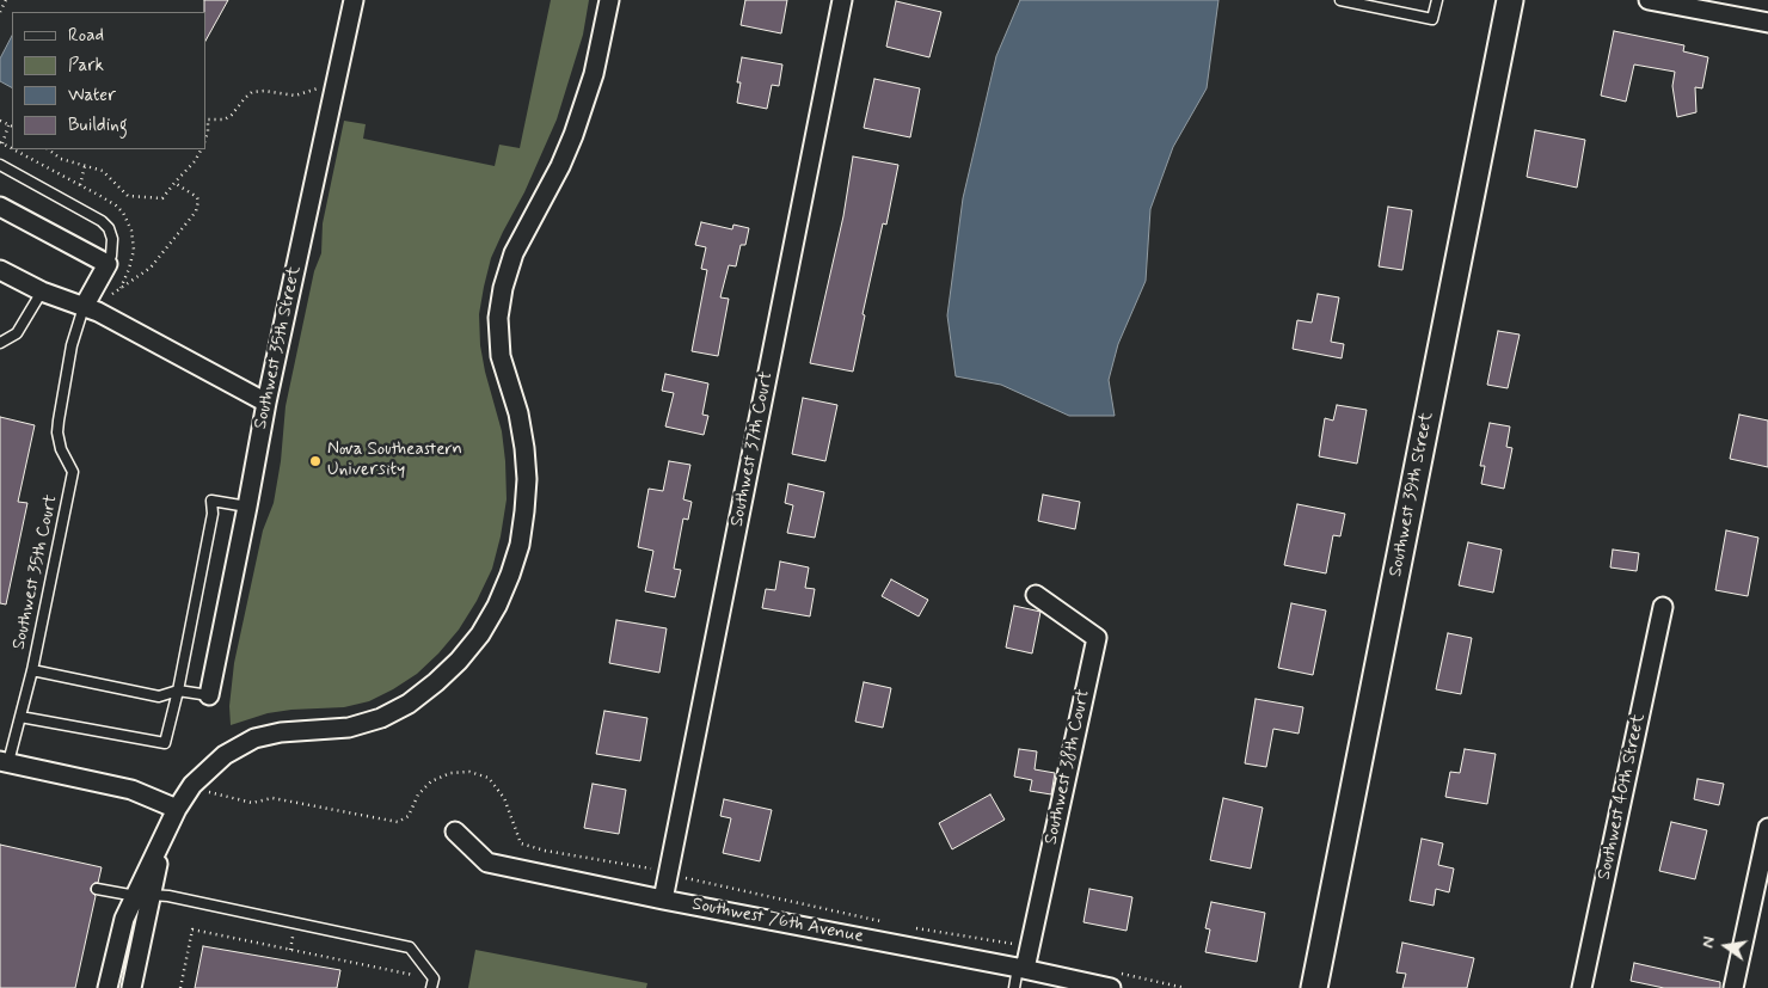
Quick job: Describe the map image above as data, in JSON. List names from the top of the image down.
{
  "streets": {
    "street": [
      "Southwest 35th Street",
      "Southwest 37th Court",
      "Southwest 39th Street",
      "Southwest 38th Court",
      "Southwest 40th Street",
      "Southwest 76th Avenue"
    ],
    "lane": ["Southwest 35th Court"]
  },
  "crossings": [
    ["Southwest 35th Street", "Southwest 35th Court"],
    ["Southwest 37th Court", "Southwest 76th Avenue"],
    ["Southwest 38th Court", "Southwest 76th Avenue"]
  ],
  "places": ["Nova Southeastern University"],
  "legend": [
    "Road",
    "Park",
    "Water",
    "Building"
  ],
  "north": "left"
}
